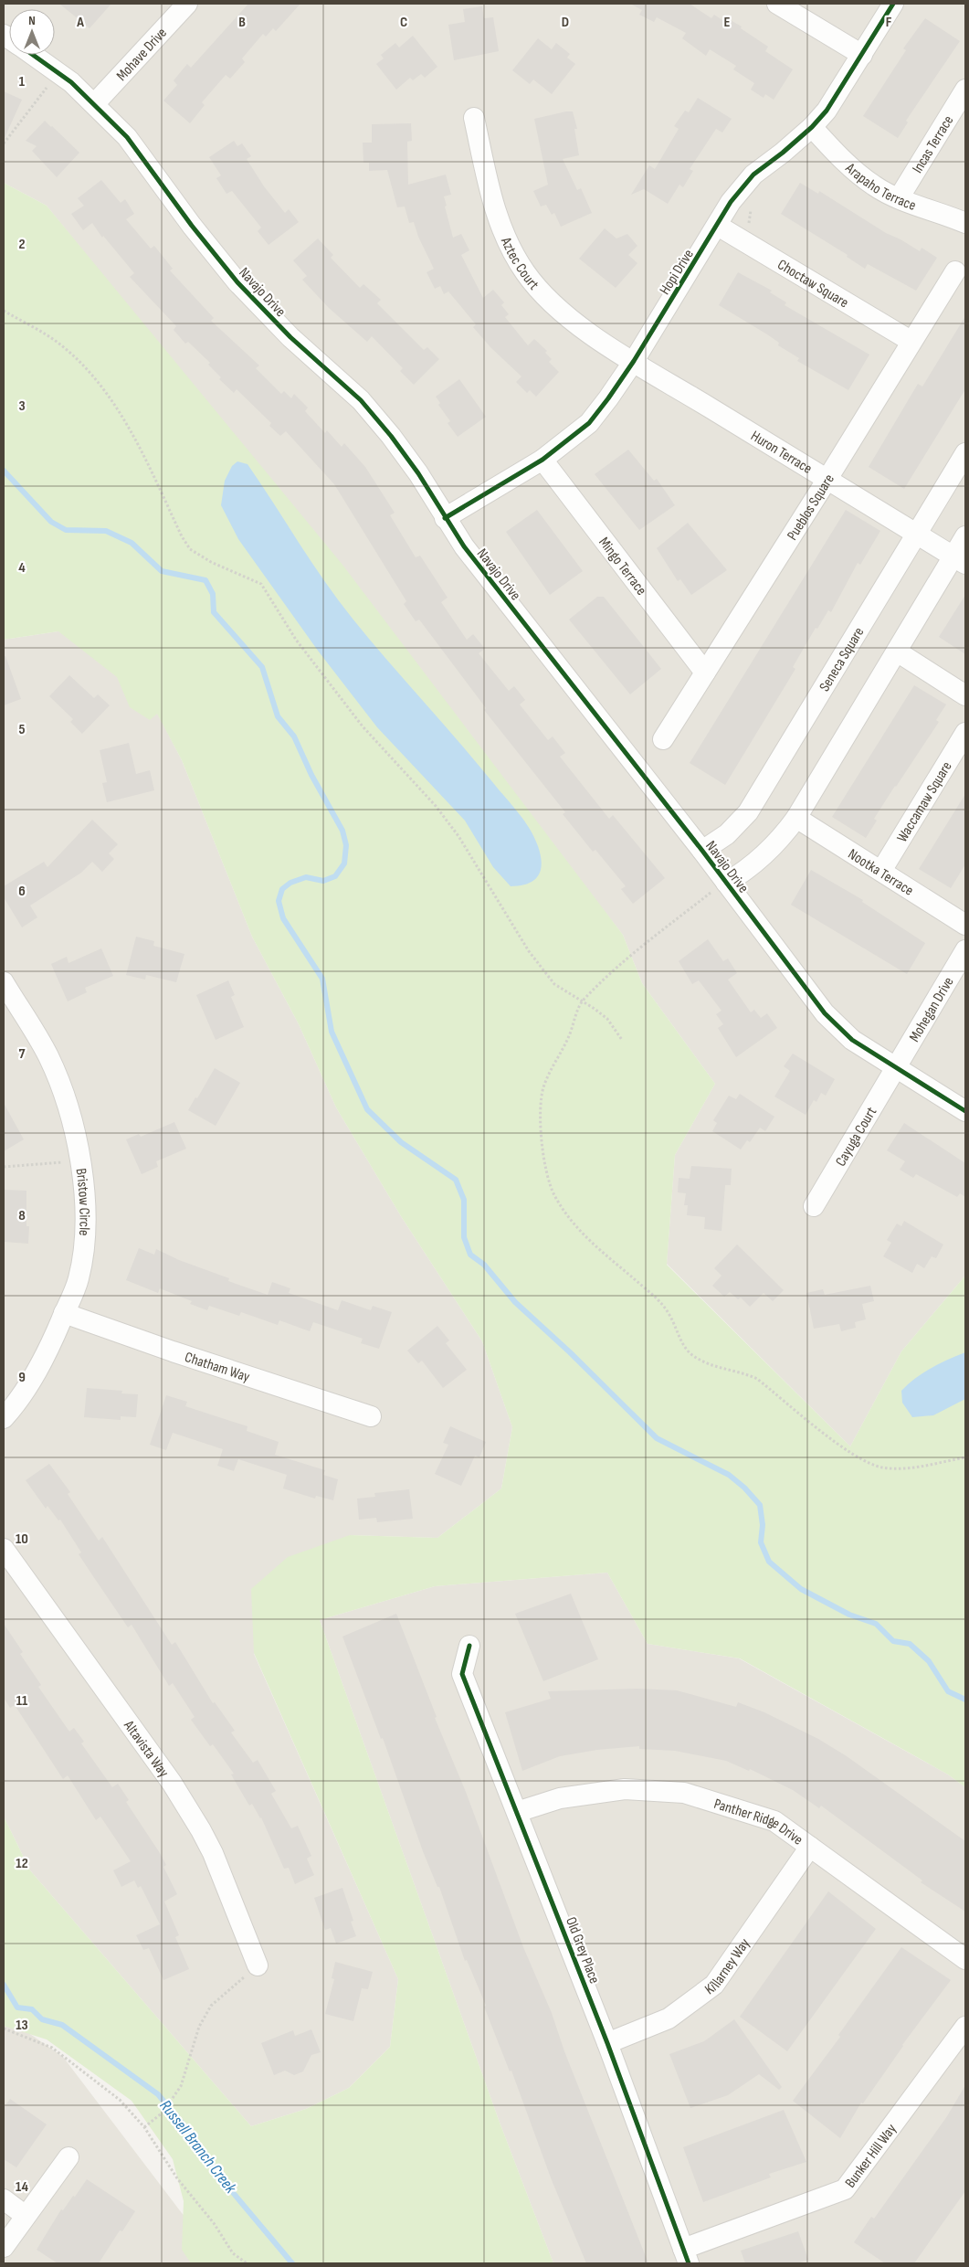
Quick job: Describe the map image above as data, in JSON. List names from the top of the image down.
{
  "streets": {
    "street": [
      "Mohave Drive",
      "Incas Terrace",
      "Arapaho Terrace",
      "Aztec Court",
      "Hopi Drive",
      "Choctaw Square",
      "Navajo Drive",
      "Huron Terrace",
      "Pueblos Square",
      "Mingo Terrace",
      "Seneca Square",
      "Waccamaw Square",
      "Nootka Terrace",
      "Mohegan Drive",
      "Cayuga Court",
      "Bristow Circle",
      "Chatham Way",
      "Altavista Way",
      "Panther Ridge Drive",
      "Old Grey Place",
      "Killarney Way",
      "Bunker Hill Way"
    ]
  },
  "crossings": [
    ["Mohave Drive", "Navajo Drive"],
    ["Incas Terrace", "Arapaho Terrace"],
    ["Arapaho Terrace", "Hopi Drive"],
    ["Aztec Court", "Hopi Drive"],
    ["Aztec Court", "Huron Terrace"],
    ["Hopi Drive", "Choctaw Square"],
    ["Hopi Drive", "Navajo Drive"],
    ["Hopi Drive", "Huron Terrace"],
    ["Hopi Drive", "Mingo Terrace"],
    ["Choctaw Square", "Pueblos Square"],
    ["Navajo Drive", "Seneca Square"],
    ["Navajo Drive", "Mohegan Drive"],
    ["Navajo Drive", "Cayuga Court"],
    ["Huron Terrace", "Pueblos Square"],
    ["Huron Terrace", "Seneca Square"],
    ["Pueblos Square", "Mingo Terrace"],
    ["Waccamaw Square", "Nootka Terrace"],
    ["Mohegan Drive", "Cayuga Court"],
    ["Bristow Circle", "Chatham Way"],
    ["Panther Ridge Drive", "Old Grey Place"],
    ["Panther Ridge Drive", "Killarney Way"],
    ["Old Grey Place", "Killarney Way"],
    ["Old Grey Place", "Bunker Hill Way"]
  ],
  "water": ["Russell Branch Creek"],
  "north": "top",
  "grid": {
    "columns": [
      "A",
      "B",
      "C",
      "D",
      "E",
      "F"
    ],
    "rows": [
      "1",
      "2",
      "3",
      "4",
      "5",
      "6",
      "7",
      "8",
      "9",
      "10",
      "11",
      "12",
      "13",
      "14"
    ]
  }
}
